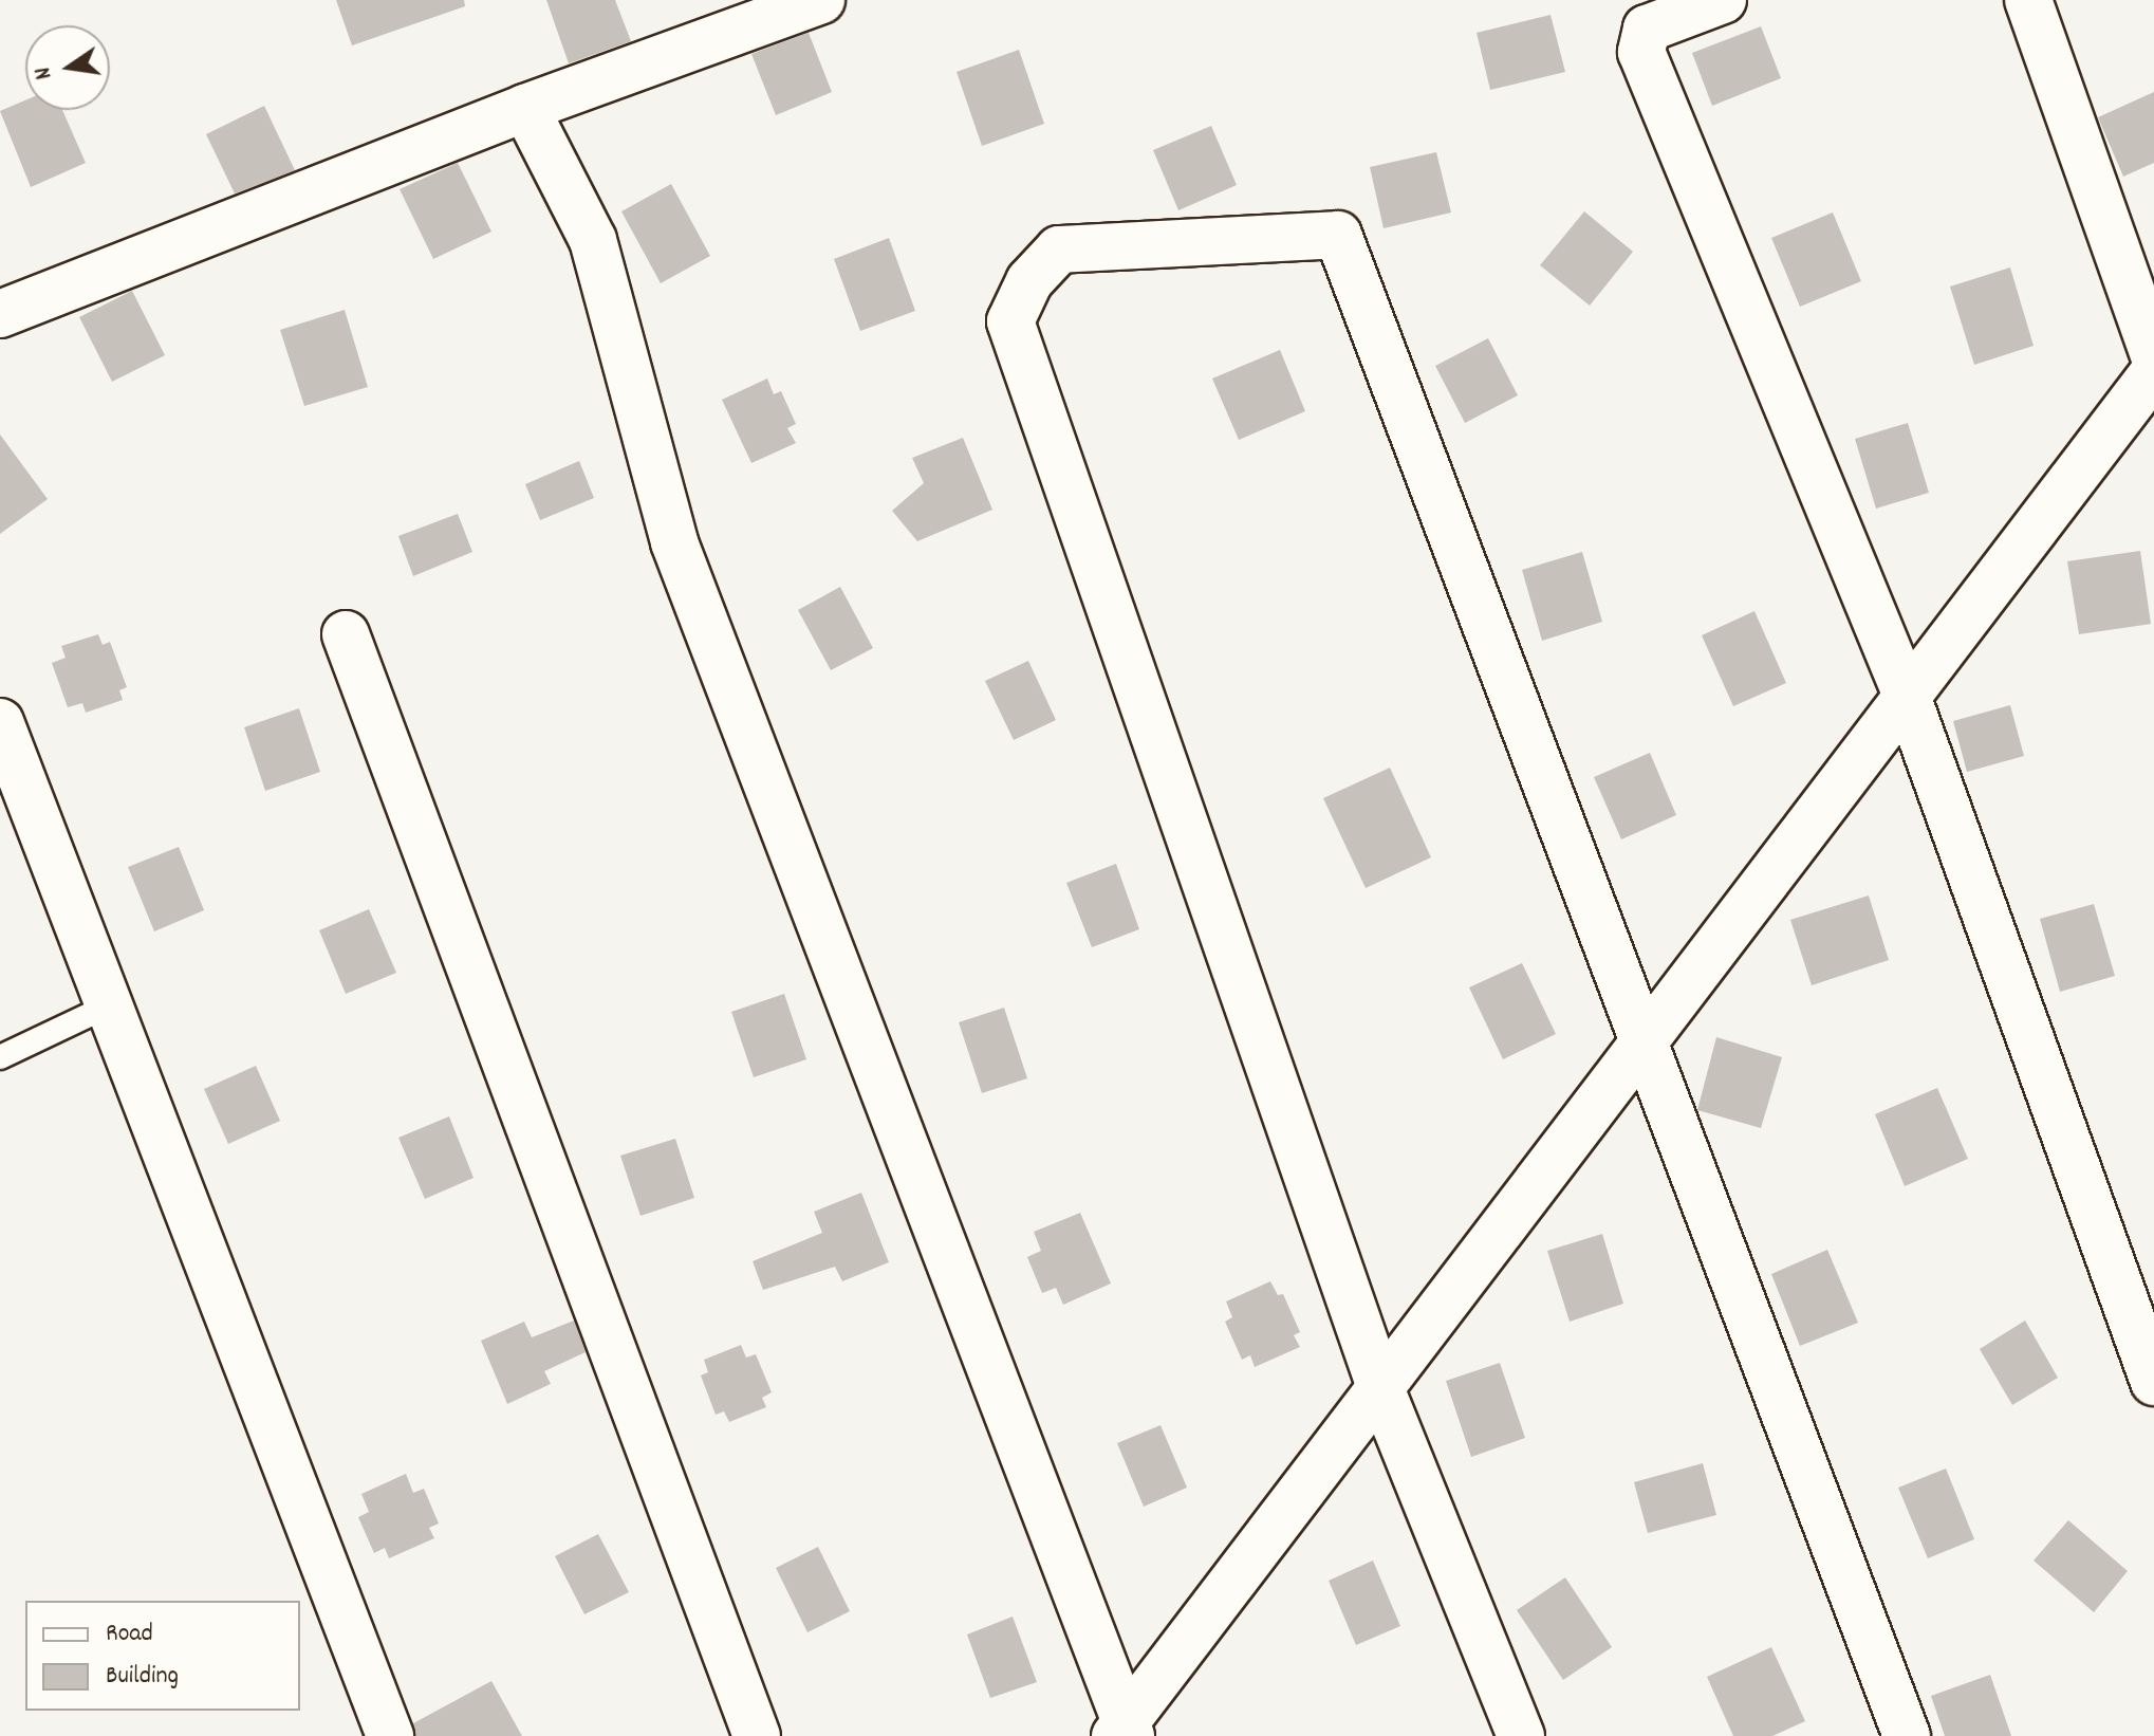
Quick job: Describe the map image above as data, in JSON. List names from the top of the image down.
{
  "legend": ["Road", "Building"],
  "north": "left"
}
